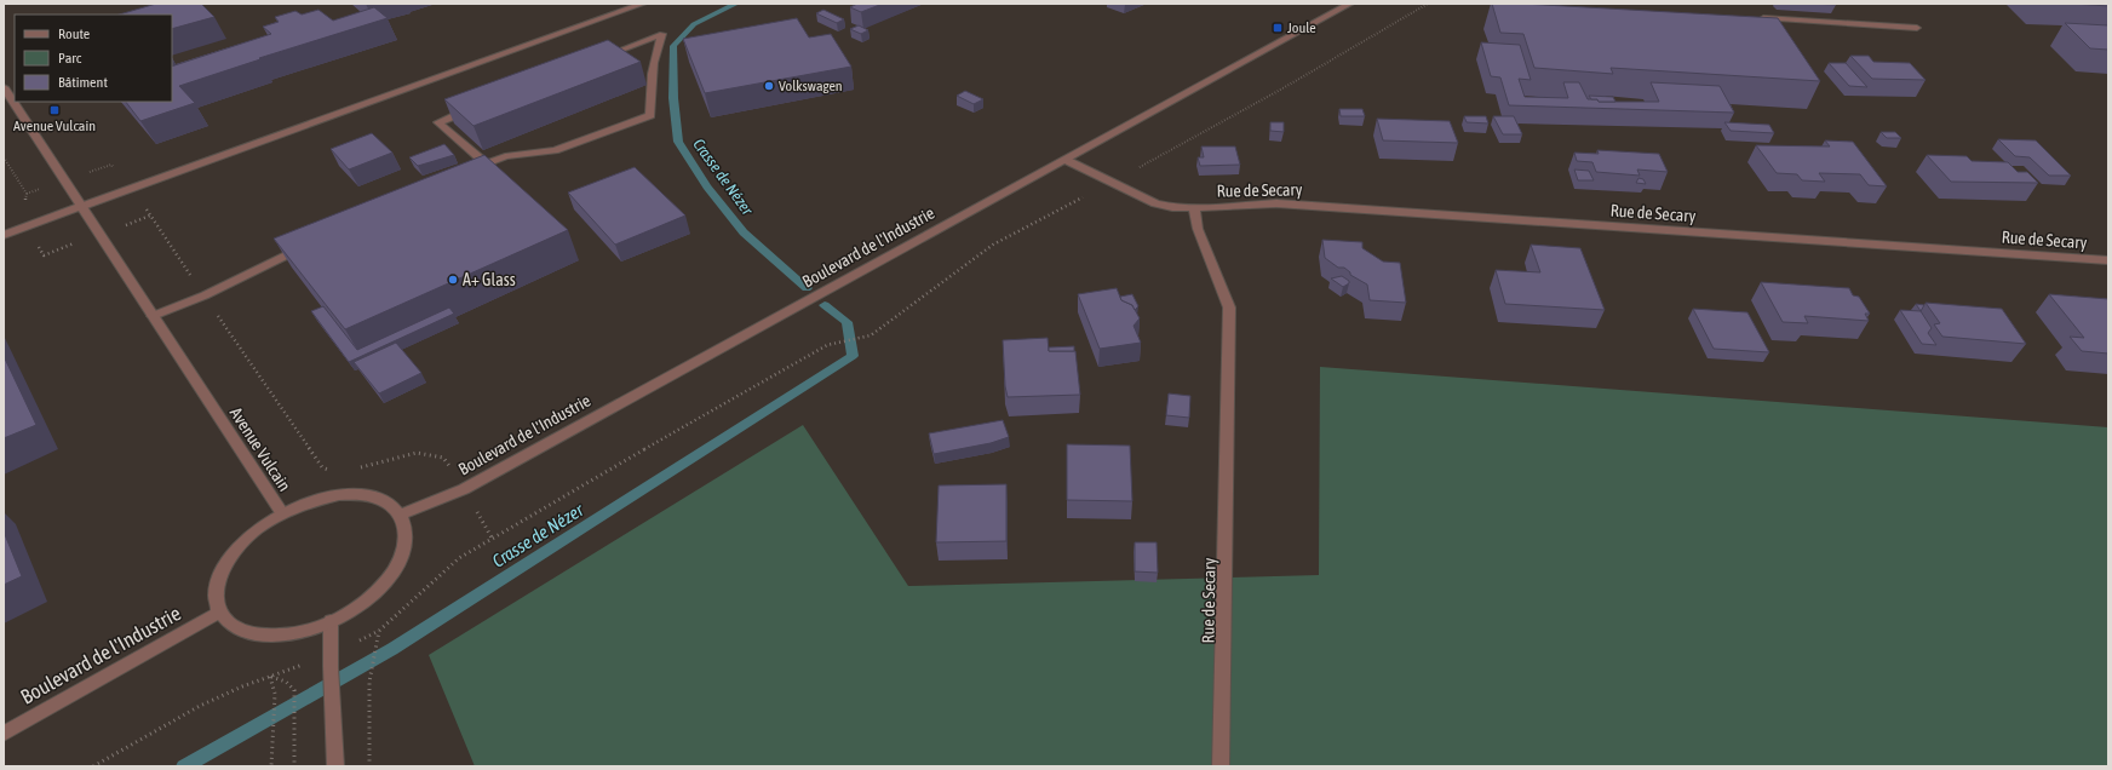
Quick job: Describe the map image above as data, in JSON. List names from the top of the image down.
{
  "streets": {
    "street": ["Rue de Secary", "Boulevard de l'Industrie", "Avenue Vulcain"]
  },
  "crossings": [
    ["Rue de Secary", "Boulevard de l'Industrie"],
    ["Boulevard de l'Industrie", "Avenue Vulcain"]
  ],
  "water": ["Crasse de Nézer"],
  "places": {
    "transit": ["Joule", "Avenue Vulcain"],
    "other": ["Volkswagen", "A+ Glass"]
  },
  "legend": ["Route", "Parc", "Bâtiment"]
}
